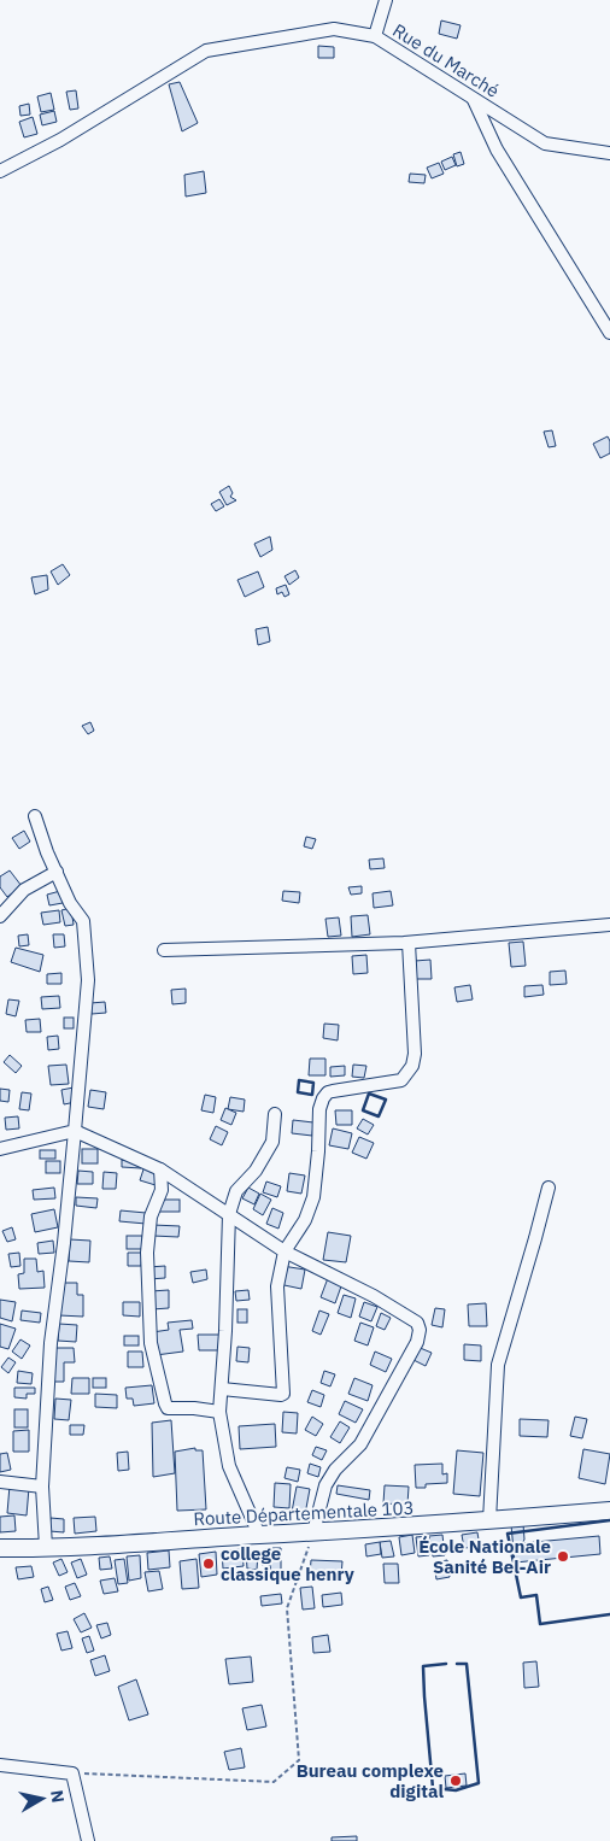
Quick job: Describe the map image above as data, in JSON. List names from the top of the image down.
{
  "streets": {
    "main road": ["Route Départementale 103"],
    "street": ["Rue du Marché"]
  },
  "places": ["École Nationale Sanité Bel-Air", "college classique henry", "Bureau complexe digital"],
  "north": "right"
}
